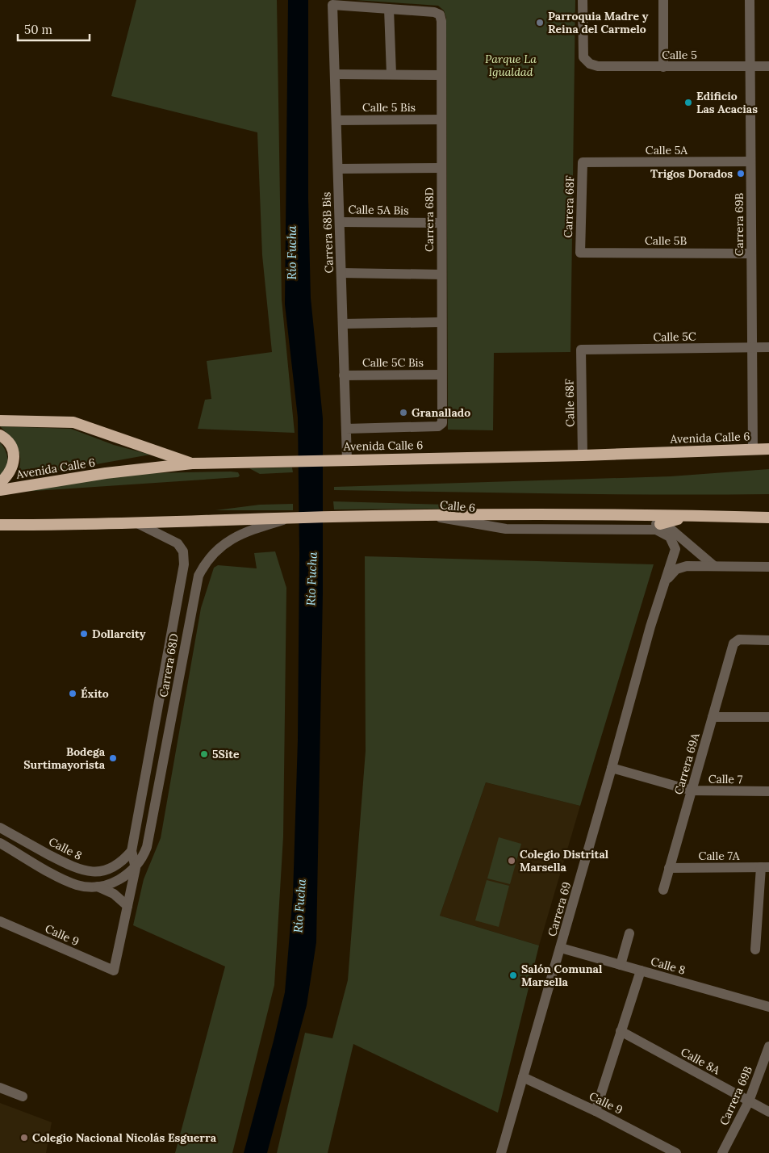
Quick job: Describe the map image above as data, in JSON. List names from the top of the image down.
{
  "streets": {
    "highway": ["Avenida Calle 6"],
    "street": [
      "Calle 5",
      "Calle 5 Bis",
      "Calle 5A",
      "Carrera 68F",
      "Calle 5A Bis",
      "Carrera 68D",
      "Carrera 69B",
      "Carrera 68B Bis",
      "Calle 5B",
      "Calle 5C",
      "Calle 5C Bis",
      "Calle 68F",
      "Calle 6",
      "Carrera 69A",
      "Calle 7",
      "Calle 8",
      "Calle 7A",
      "Carrera 69",
      "Calle 9",
      "Calle 8A"
    ]
  },
  "crossings": [
    ["Calle 5", "Carrera 69B"],
    ["Calle 5 Bis", "Carrera 68D"],
    ["Calle 5 Bis", "Carrera 68B Bis"],
    ["Calle 5A", "Carrera 68F"],
    ["Calle 5A", "Carrera 69B"],
    ["Carrera 68F", "Calle 5B"],
    ["Calle 5A Bis", "Carrera 68D"],
    ["Calle 5A Bis", "Carrera 68B Bis"],
    ["Carrera 68D", "Carrera 68B Bis"],
    ["Carrera 68D", "Calle 5C Bis"],
    ["Carrera 68D", "Calle 8"],
    ["Carrera 68D", "Calle 9"],
    ["Carrera 69B", "Calle 5B"],
    ["Carrera 69B", "Calle 5C"],
    ["Carrera 69B", "Avenida Calle 6"],
    ["Carrera 69B", "Calle 8A"],
    ["Carrera 68B Bis", "Calle 5C Bis"],
    ["Carrera 68B Bis", "Avenida Calle 6"],
    ["Calle 5C", "Calle 68F"],
    ["Calle 68F", "Avenida Calle 6"],
    ["Calle 6", "Carrera 69"],
    ["Carrera 69A", "Calle 7"],
    ["Carrera 69A", "Calle 7A"],
    ["Calle 7", "Carrera 69"],
    ["Calle 8", "Carrera 69"],
    ["Carrera 69", "Calle 9"]
  ],
  "water": ["Río Fucha"],
  "parks": ["Parque La Igualdad"],
  "places": [
    "Parroquia Madre y Reina del Carmelo",
    "Edificio Las Acacias",
    "Trigos Dorados",
    "Granallado",
    "Dollarcity",
    "Éxito",
    "5Site",
    "Bodega Surtimayorista",
    "Colegio Distrital Marsella",
    "Salón Comunal Marsella",
    "Colegio Nacional Nicolás Esguerra"
  ],
  "scale_bar": "50 m"
}
